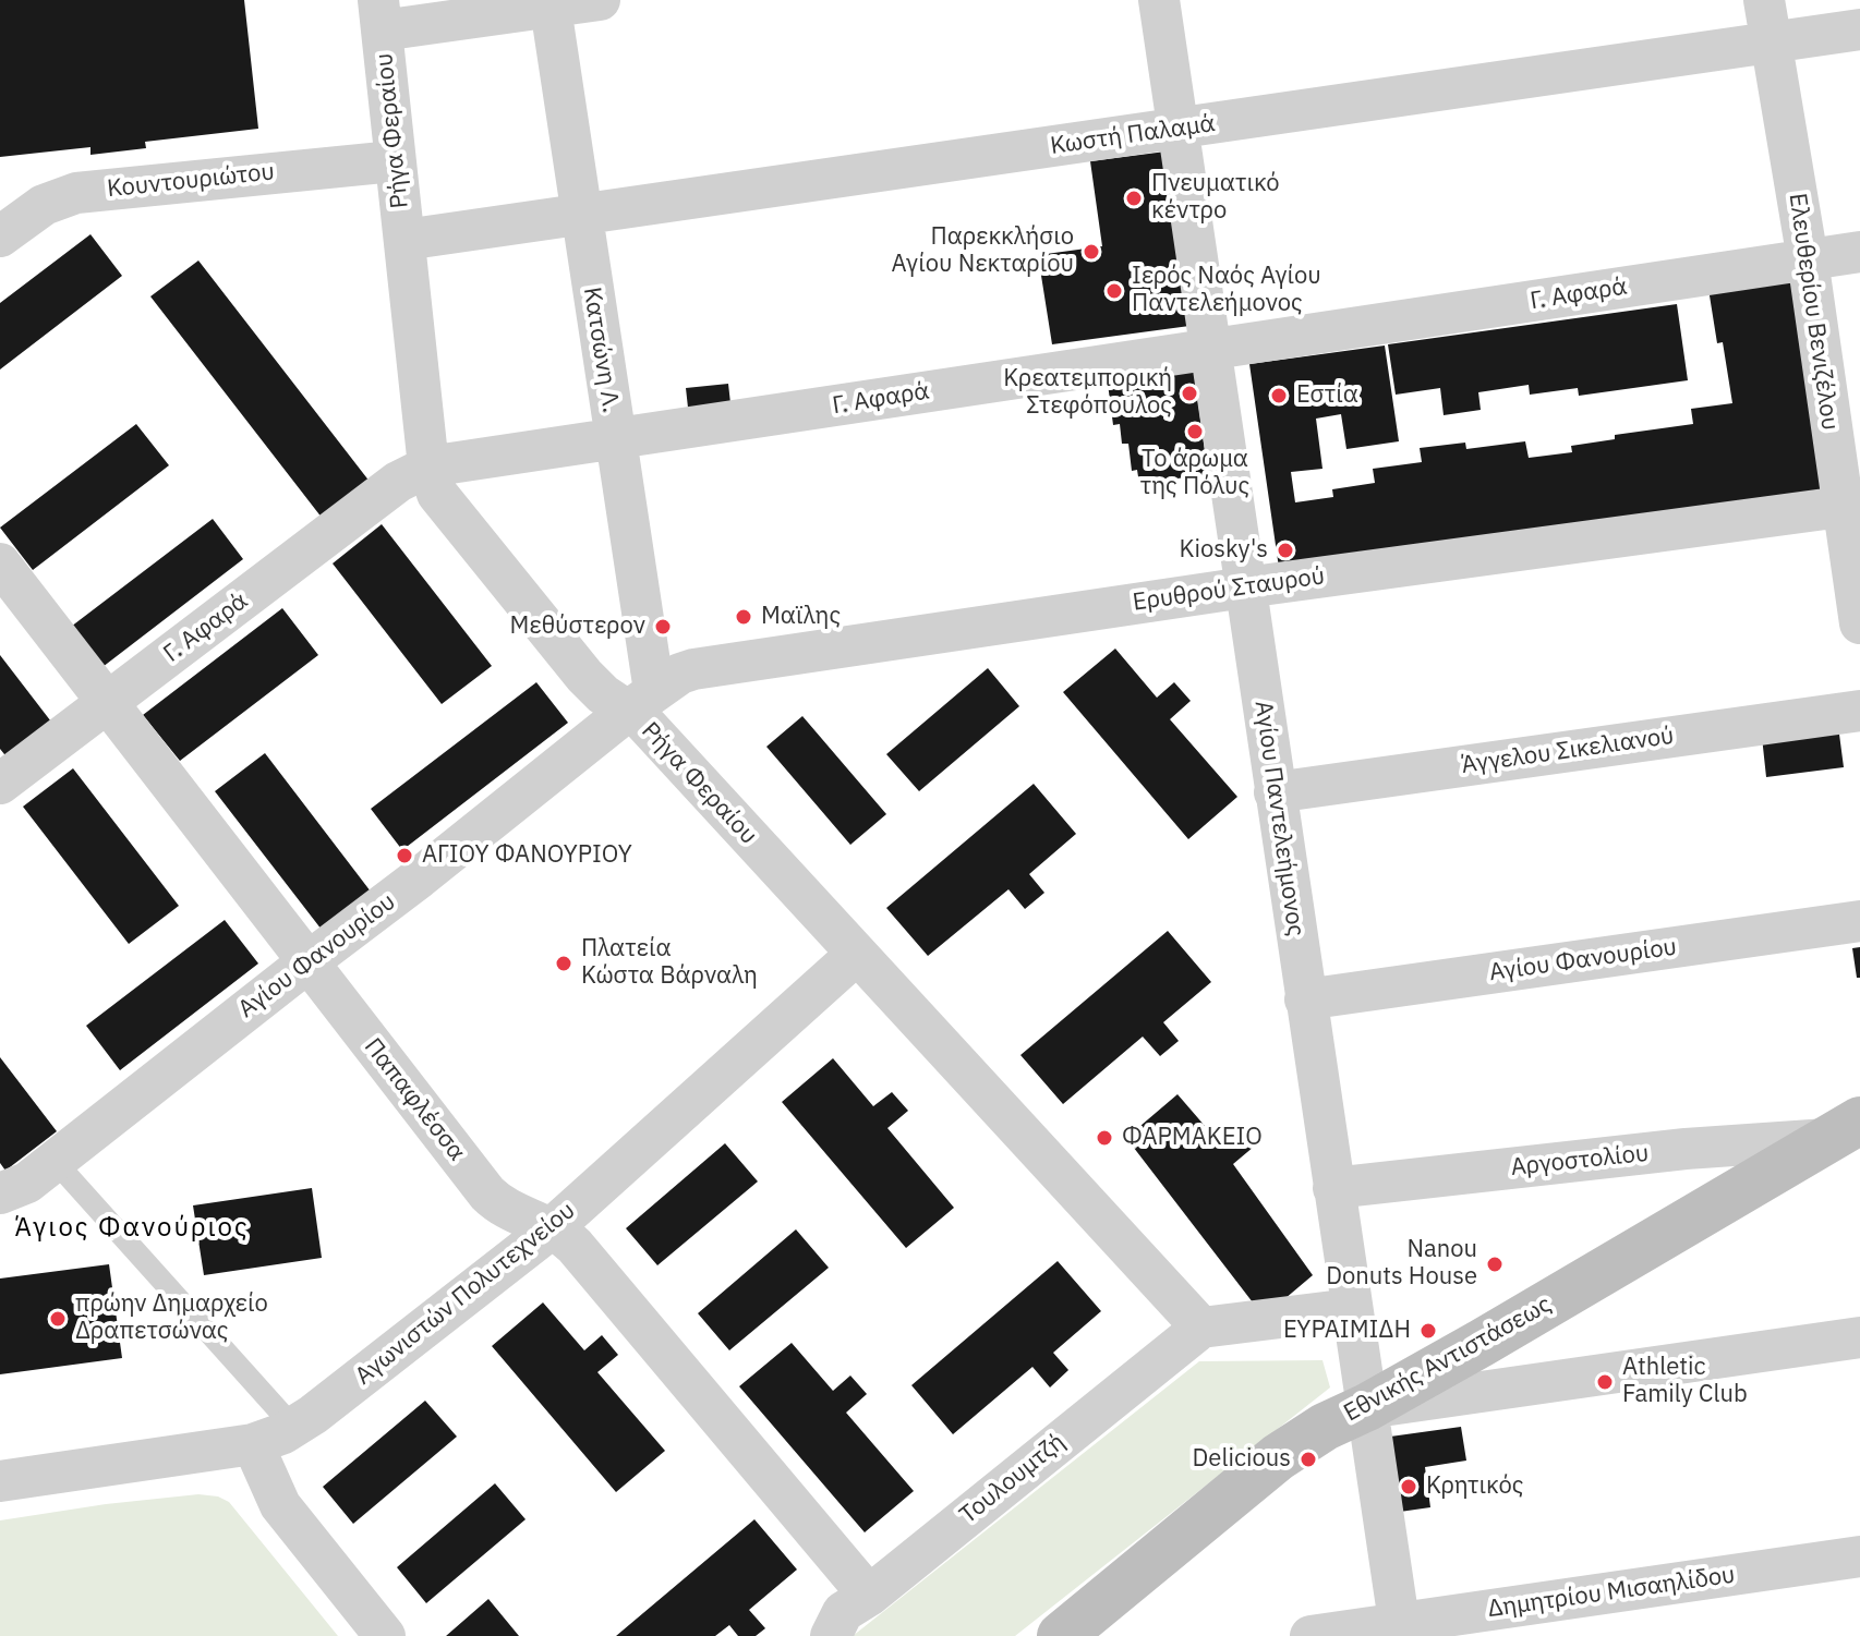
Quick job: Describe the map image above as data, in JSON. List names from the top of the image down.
{
  "streets": {
    "street": [
      "Ρήγα Φεραίου",
      "Κωστή Παλαμά",
      "Κουντουριώτου",
      "Γ. Αφαρά",
      "Ελευθερίου Βενιζέλου",
      "Κατσώνη Λ.",
      "Ερυθρού Σταυρού",
      "Άγγελου Σικελιανού",
      "Αγίου Παντελεήμονος",
      "Αγίου Φανουρίου",
      "Παπαφλέσσα",
      "Αργοστολίου",
      "Αγωνιστών Πολυτεχνείου",
      "Εθνικής Αντιστάσεως",
      "Τουλουμτζή",
      "Δημητρίου Μισαηλίδου"
    ]
  },
  "crossings": [
    ["Ρήγα Φεραίου", "Κωστή Παλαμά"],
    ["Ρήγα Φεραίου", "Κουντουριώτου"],
    ["Ρήγα Φεραίου", "Γ. Αφαρά"],
    ["Ρήγα Φεραίου", "Κατσώνη Λ."],
    ["Ρήγα Φεραίου", "Ερυθρού Σταυρού"],
    ["Ρήγα Φεραίου", "Αγίου Φανουρίου"],
    ["Ρήγα Φεραίου", "Αγωνιστών Πολυτεχνείου"],
    ["Ρήγα Φεραίου", "Τουλουμτζή"],
    ["Κωστή Παλαμά", "Ελευθερίου Βενιζέλου"],
    ["Κωστή Παλαμά", "Κατσώνη Λ."],
    ["Κωστή Παλαμά", "Αγίου Παντελεήμονος"],
    ["Γ. Αφαρά", "Ελευθερίου Βενιζέλου"],
    ["Γ. Αφαρά", "Κατσώνη Λ."],
    ["Γ. Αφαρά", "Αγίου Παντελεήμονος"],
    ["Γ. Αφαρά", "Παπαφλέσσα"],
    ["Ελευθερίου Βενιζέλου", "Ερυθρού Σταυρού"],
    ["Κατσώνη Λ.", "Ερυθρού Σταυρού"],
    ["Κατσώνη Λ.", "Αγίου Φανουρίου"],
    ["Ερυθρού Σταυρού", "Αγίου Παντελεήμονος"],
    ["Ερυθρού Σταυρού", "Αγίου Φανουρίου"],
    ["Άγγελου Σικελιανού", "Αγίου Παντελεήμονος"],
    ["Αγίου Παντελεήμονος", "Αγίου Φανουρίου"],
    ["Αγίου Παντελεήμονος", "Αργοστολίου"],
    ["Αγίου Παντελεήμονος", "Εθνικής Αντιστάσεως"],
    ["Αγίου Παντελεήμονος", "Δημητρίου Μισαηλίδου"],
    ["Αγίου Φανουρίου", "Παπαφλέσσα"],
    ["Παπαφλέσσα", "Αγωνιστών Πολυτεχνείου"],
    ["Παπαφλέσσα", "Τουλουμτζή"],
    ["Αργοστολίου", "Εθνικής Αντιστάσεως"]
  ],
  "districts": ["Άγιος Φανούριος"],
  "places": [
    "Πνευματικό κέντρο",
    "Παρεκκλήσιο Αγίου Νεκταρίου",
    "Ιερός Ναός Αγίου Παντελεήμονος",
    "Κρεατεμπορική Στεφόπουλος",
    "Εστία",
    "Το άρωμα της Πόλυς",
    "Kiosky's",
    "Μαϊλης",
    "Μεθύστερον",
    "ΑΓΙΟΥ ΦΑΝΟΥΡΙΟΥ",
    "Πλατεία Κώστα Βάρναλη",
    "ΦΑΡΜΑΚΕΙΟ",
    "Nanou Donuts House",
    "πρώην Δημαρχείο Δραπετσώνας",
    "ΕΥΡΑΙΜΙΔΗ",
    "Athletic Family Club",
    "Delicious",
    "Κρητικός"
  ]
}
